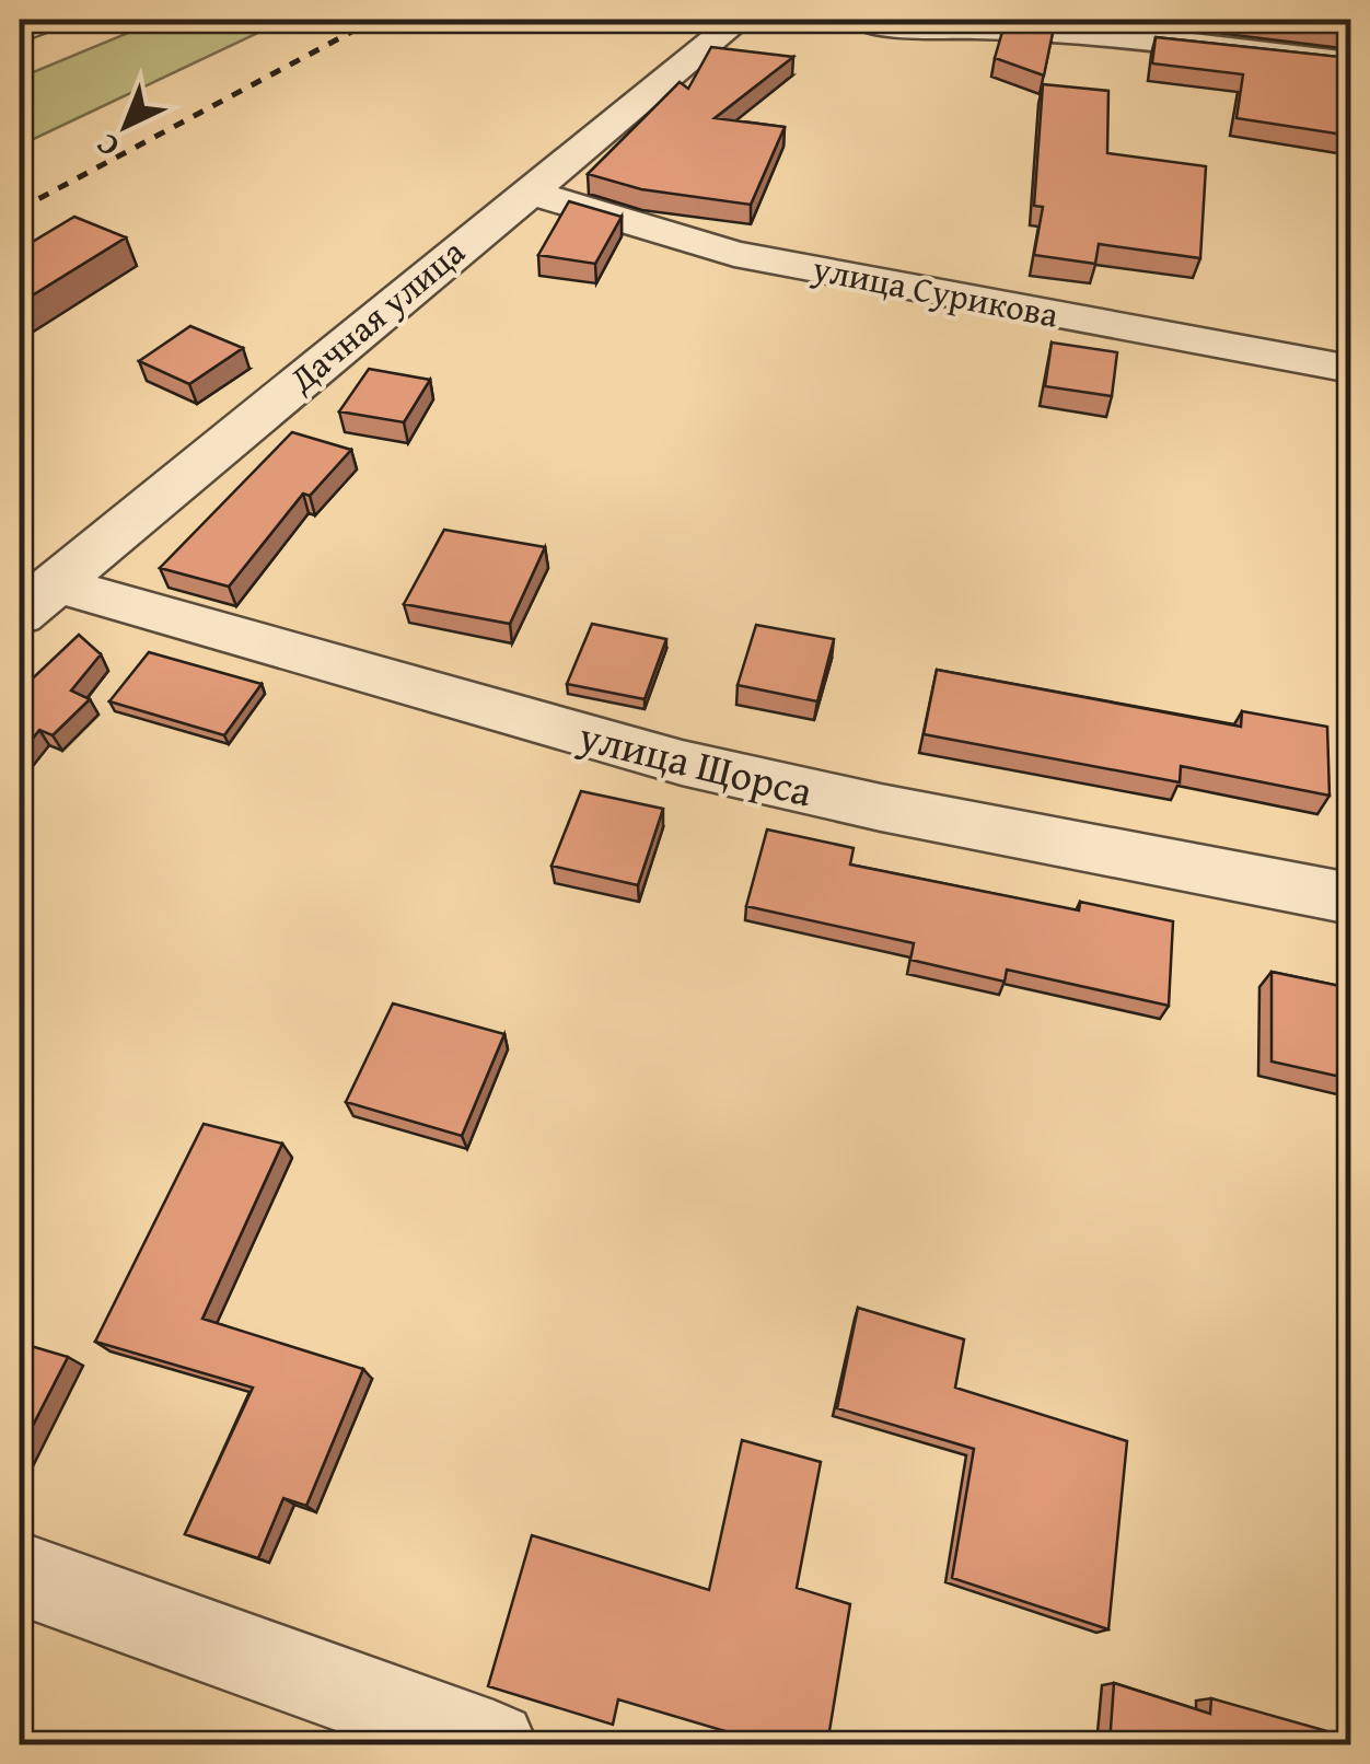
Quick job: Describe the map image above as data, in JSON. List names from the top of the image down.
{
  "streets": {
    "street": ["улица Сурикова", "Дачная улица", "улица Щорса"]
  },
  "crossings": [
    ["улица Сурикова", "Дачная улица"],
    ["Дачная улица", "улица Щорса"]
  ],
  "north": "bottom left"
}
